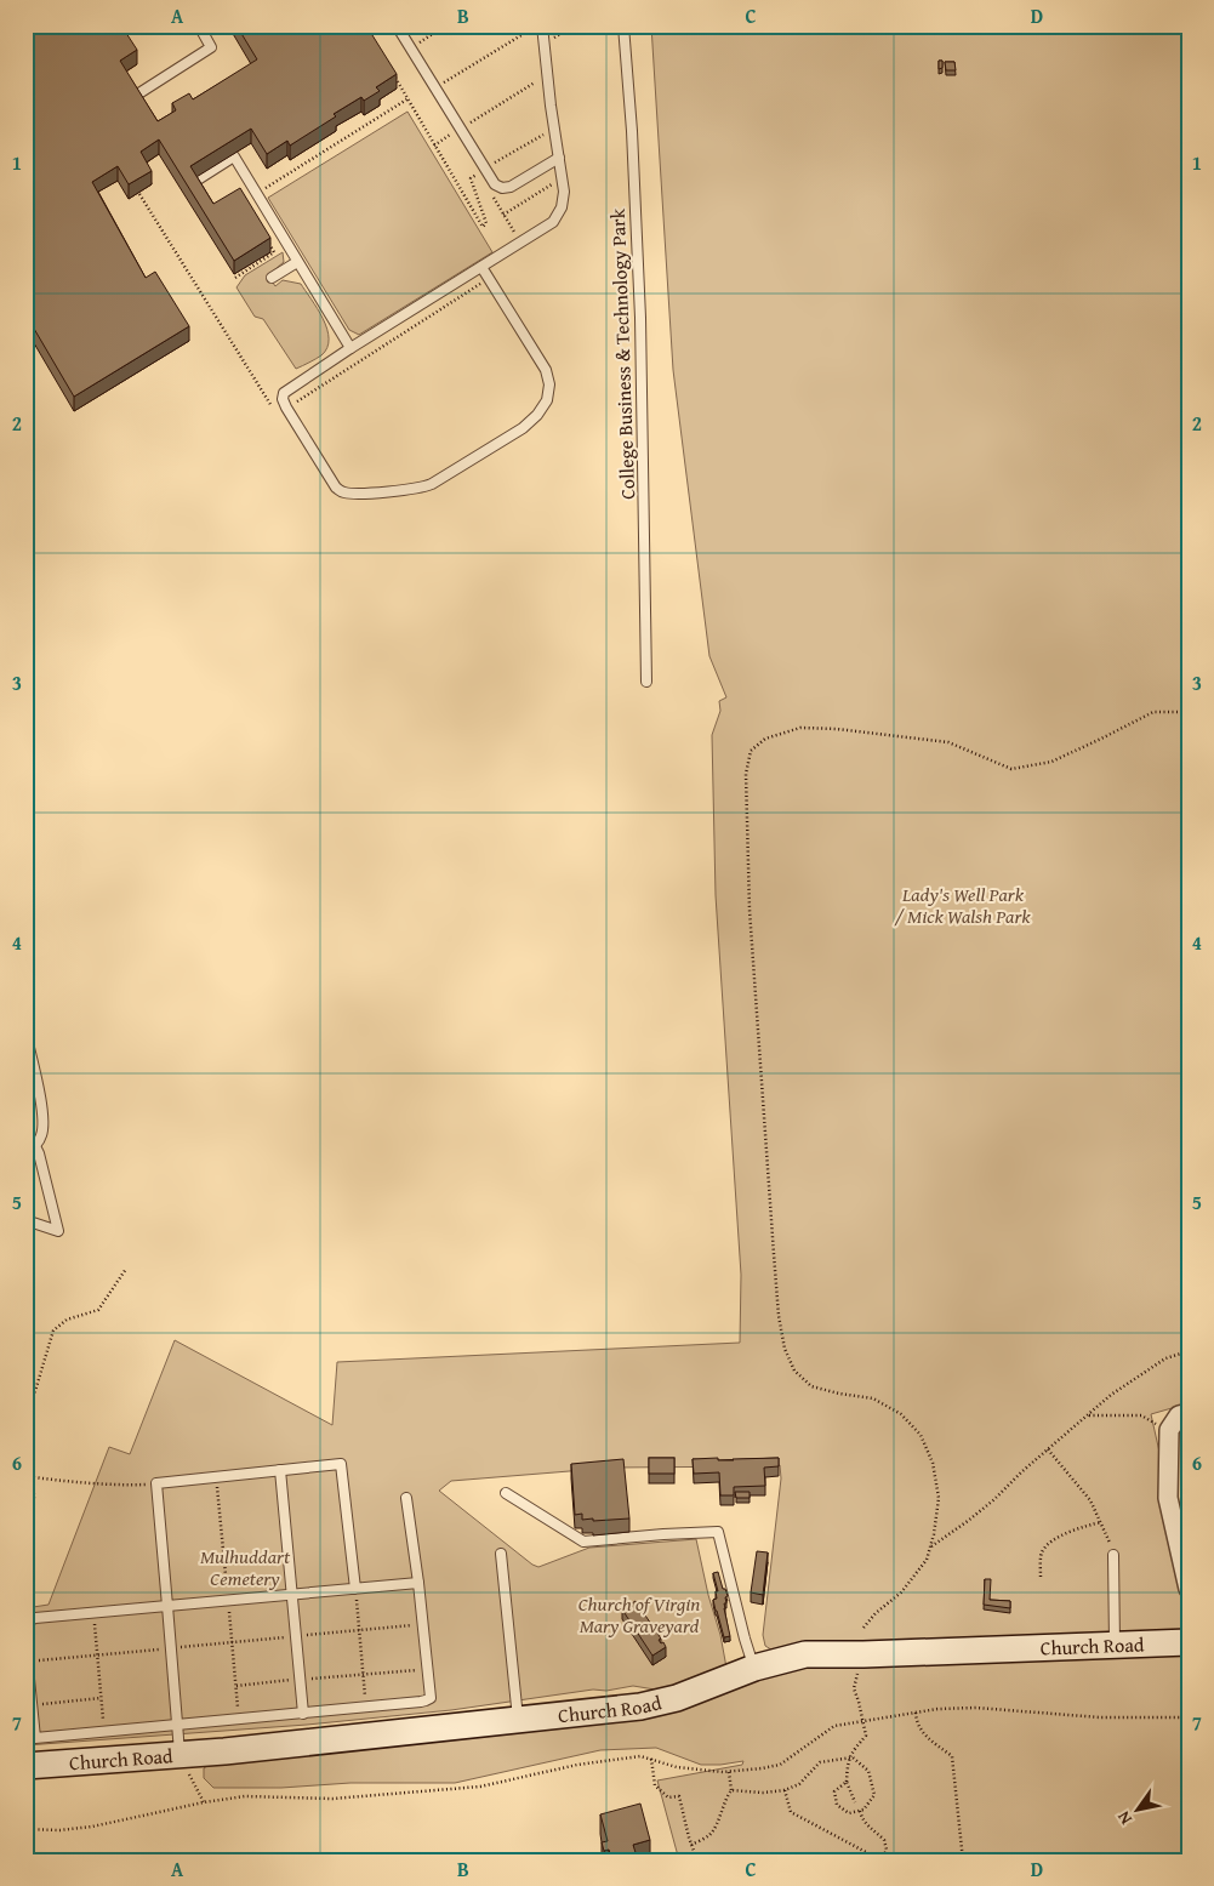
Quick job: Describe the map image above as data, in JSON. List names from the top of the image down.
{
  "streets": {
    "street": ["Church Road"],
    "lane": ["College Business & Technology Park"]
  },
  "parks": ["Lady's Well Park / Mick Walsh Park", "Mulhuddart Cemetery", "Church of Virgin Mary Graveyard"],
  "north": "bottom left",
  "grid": {
    "columns": [
      "A",
      "B",
      "C",
      "D"
    ],
    "rows": [
      "1",
      "2",
      "3",
      "4",
      "5",
      "6",
      "7"
    ]
  }
}
